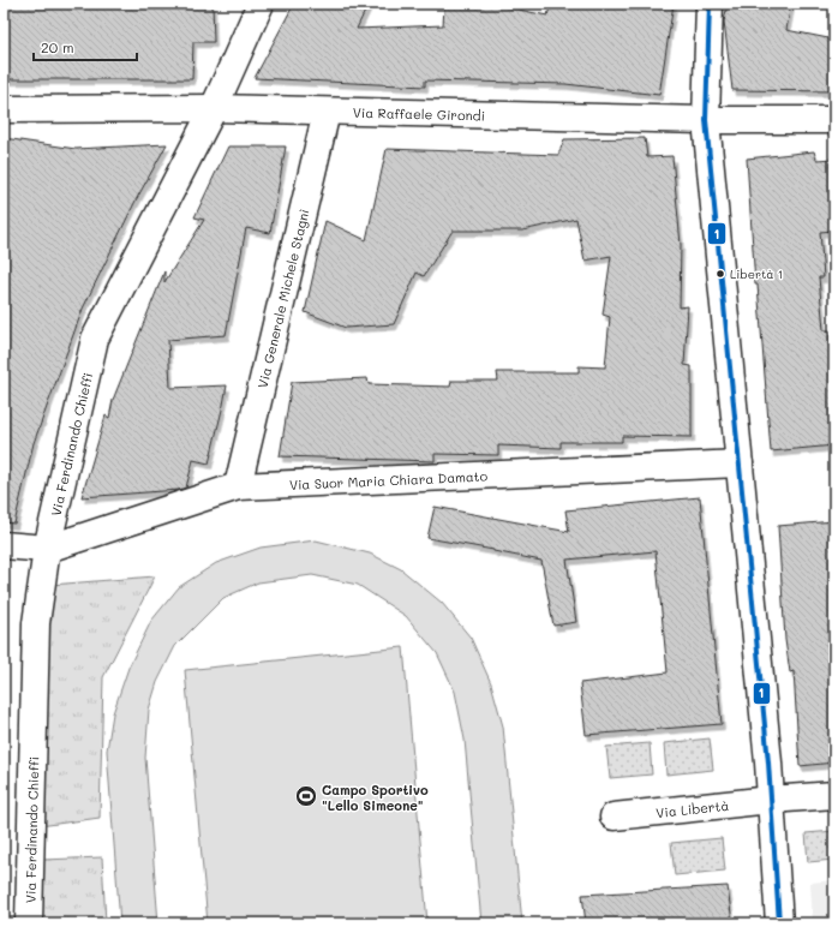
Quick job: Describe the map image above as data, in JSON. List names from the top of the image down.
{
  "streets": {
    "street": [
      "Via Raffaele Girondi",
      "Via Generale Michele Stagnì",
      "Via Ferdinando Chieffi",
      "Via Suor Maria Chiara Damato",
      "Via Libertà"
    ]
  },
  "crossings": [
    ["Via Raffaele Girondi", "Via Generale Michele Stagnì"],
    ["Via Raffaele Girondi", "Via Ferdinando Chieffi"],
    ["Via Generale Michele Stagnì", "Via Suor Maria Chiara Damato"],
    ["Via Ferdinando Chieffi", "Via Suor Maria Chiara Damato"]
  ],
  "places": {
    "other": ["Libertà 1"],
    "sports": ["Campo Sportivo \"Lello Simeone\""]
  },
  "lines": ["transit line 1"],
  "scale_bar": "20 m"
}
